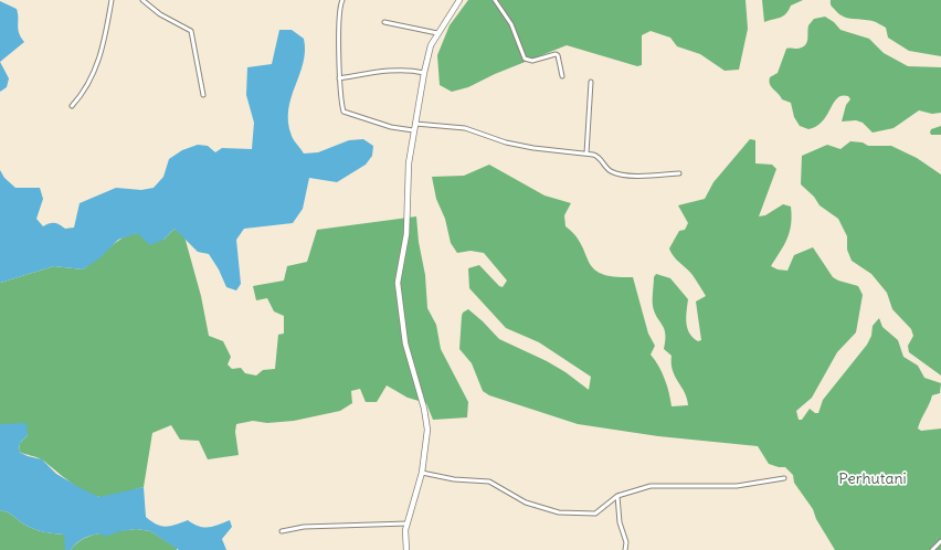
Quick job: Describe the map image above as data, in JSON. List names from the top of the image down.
{
  "parks": ["Perhutani"]
}
